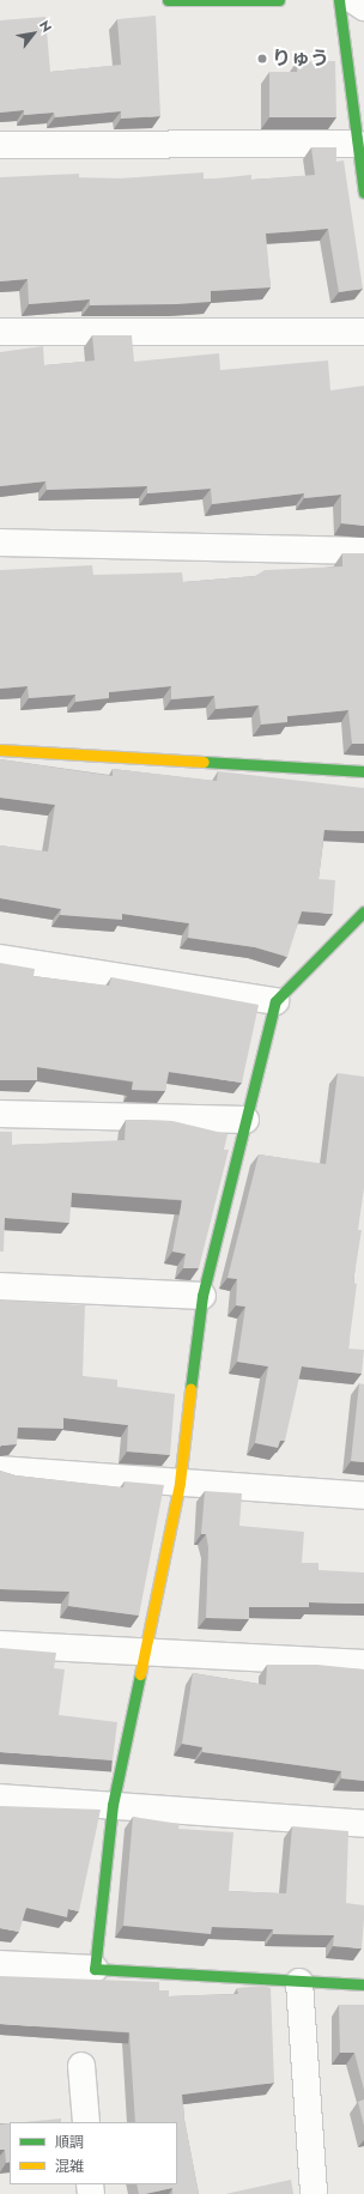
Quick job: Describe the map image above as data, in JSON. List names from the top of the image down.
{
  "places": ["りゅう"],
  "legend": ["順調", "混雑"],
  "north": "top right"
}
